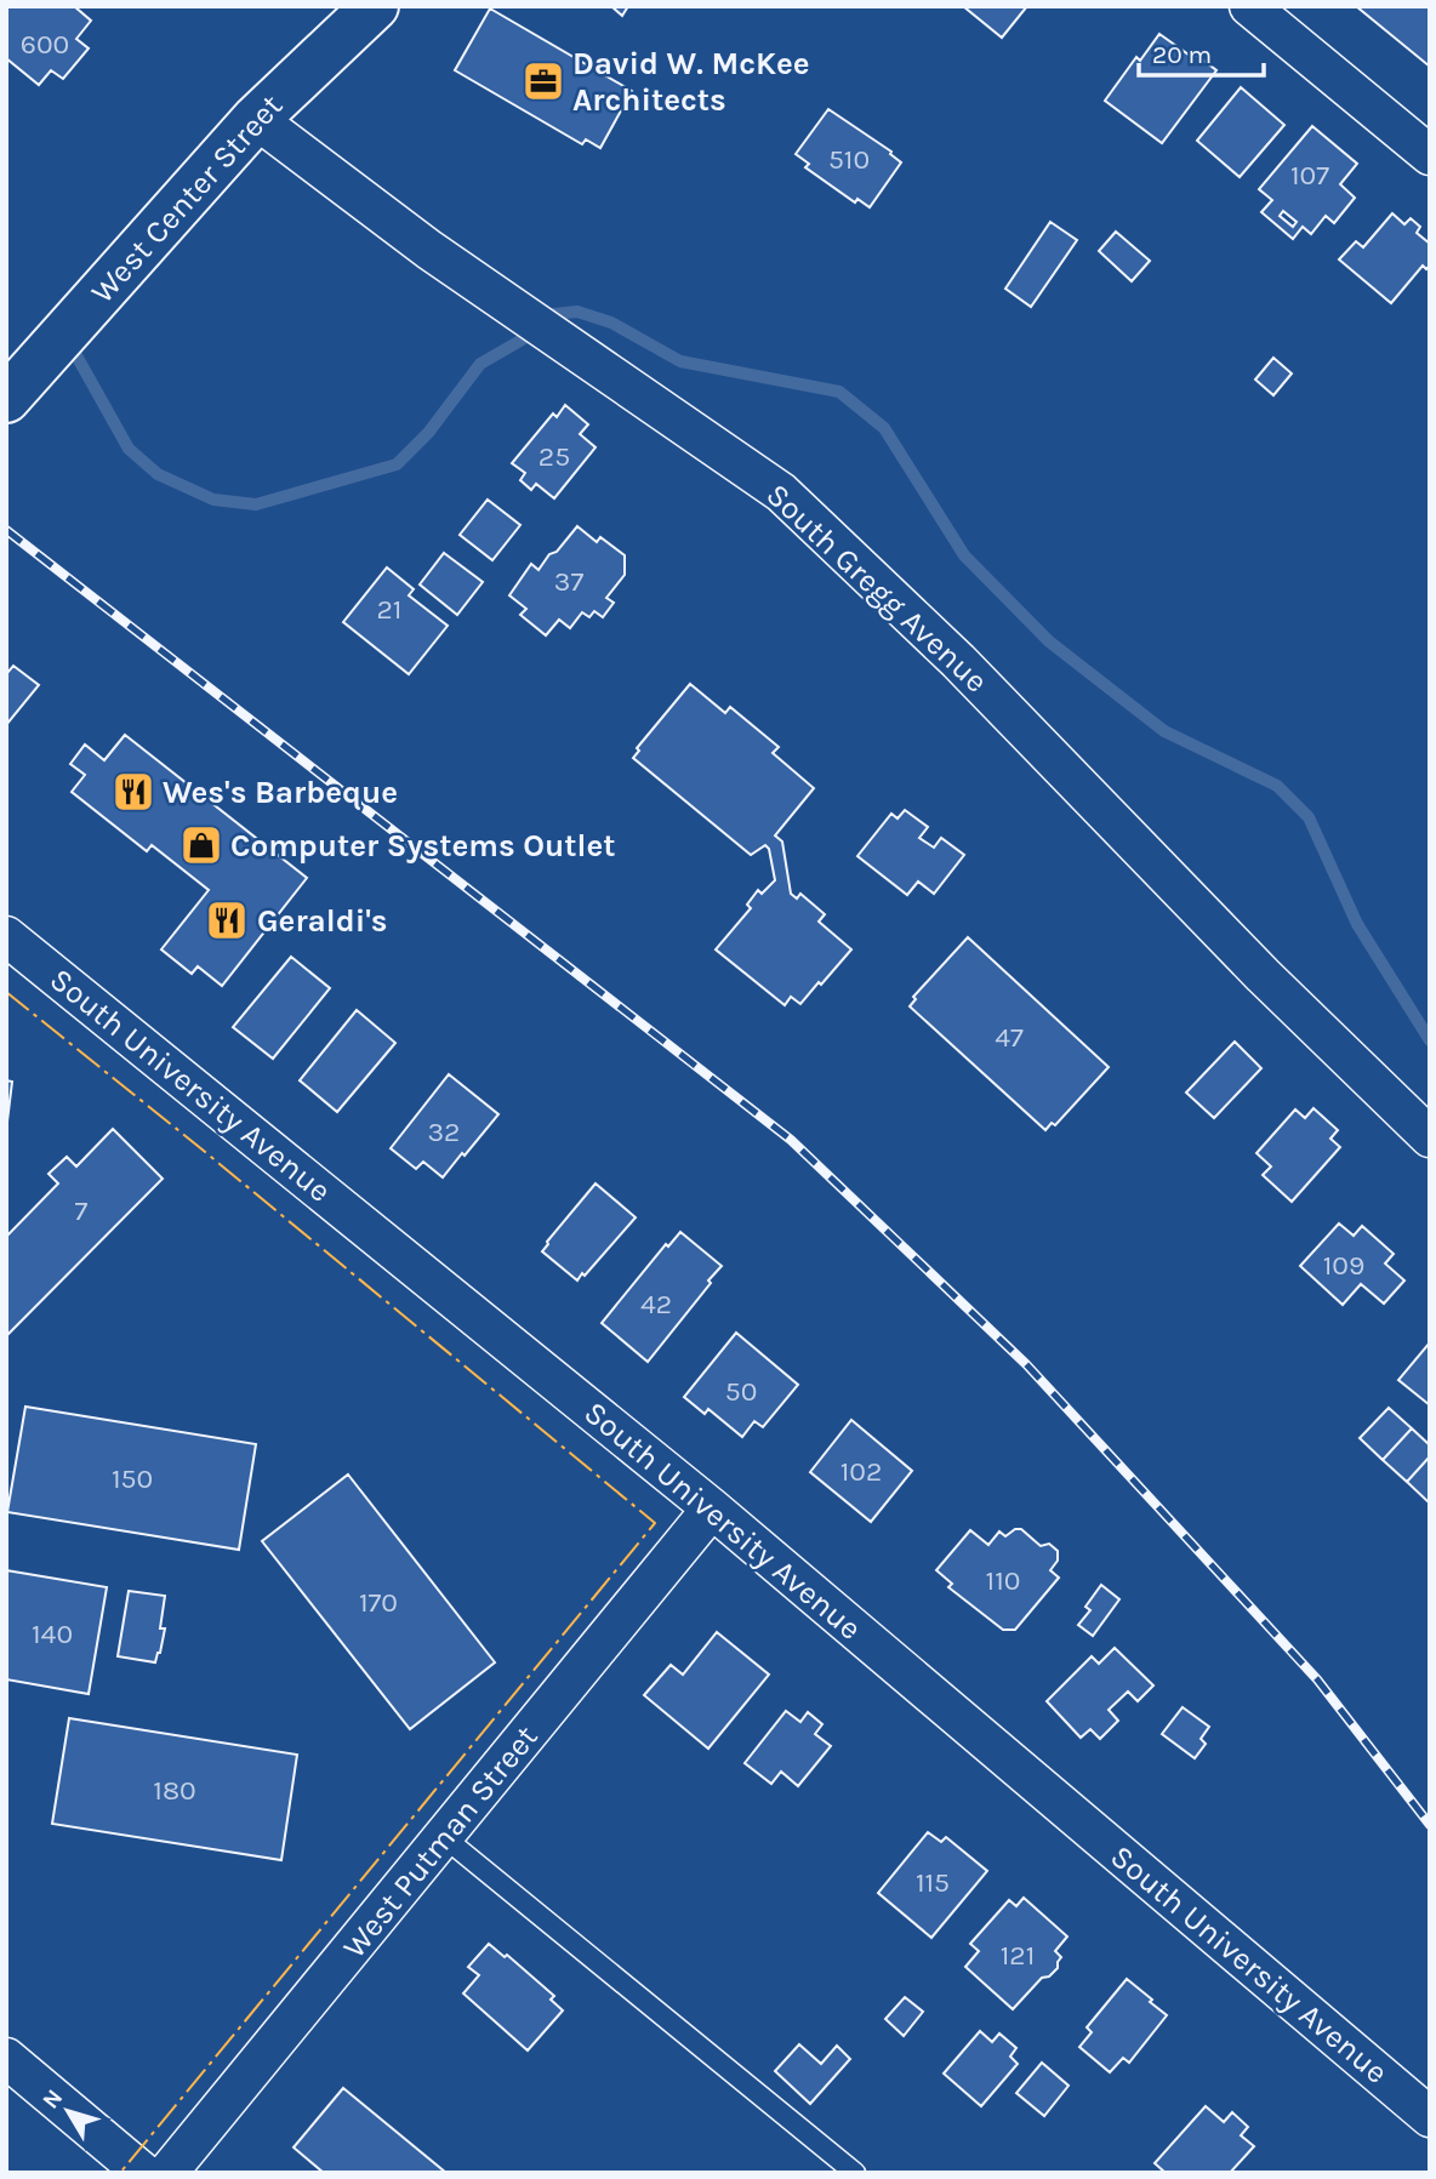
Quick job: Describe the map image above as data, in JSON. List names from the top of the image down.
{
  "streets": {
    "street": [
      "West Center Street",
      "South Gregg Avenue",
      "South University Avenue",
      "West Putman Street"
    ]
  },
  "crossings": [
    ["West Center Street", "South Gregg Avenue"],
    ["South University Avenue", "West Putman Street"]
  ],
  "places": {
    "office": ["David W. McKee Architects"],
    "restaurant": ["Wes's Barbeque", "Geraldi's"],
    "shop": ["Computer Systems Outlet"]
  },
  "house_numbers": [
    "600",
    "510",
    "107",
    "25",
    "37",
    "21",
    "47",
    "32",
    "7",
    "109",
    "42",
    "50",
    "102",
    "150",
    "110",
    "170",
    "140",
    "180",
    "115",
    "121"
  ],
  "scale_bar": "20 m",
  "north": "top left"
}
